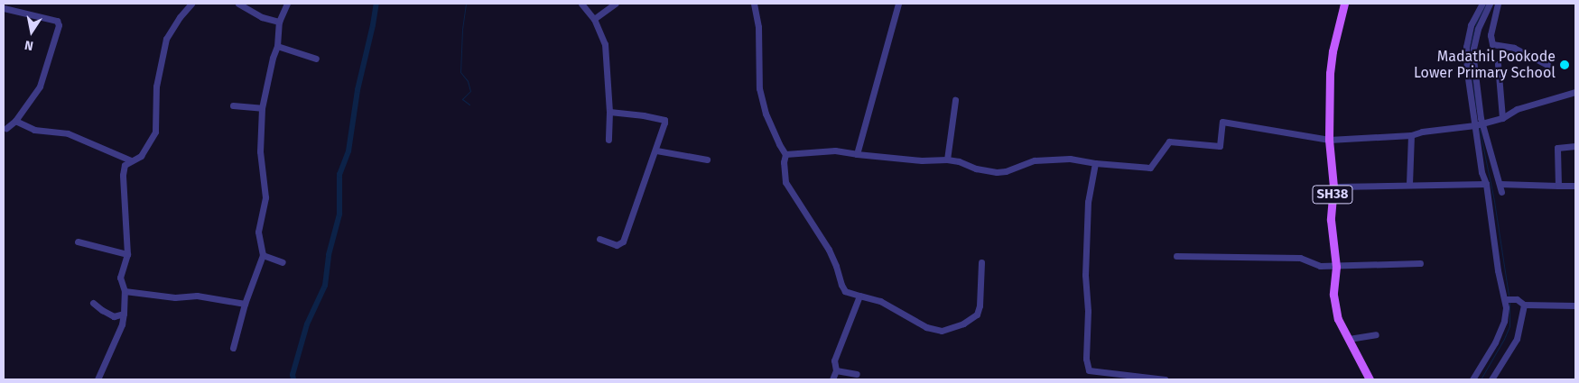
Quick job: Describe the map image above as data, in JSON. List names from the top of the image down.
{
  "streets": {
    "main road": ["SH38"]
  },
  "places": ["Madathil Pookode Lower Primary School"],
  "north": "bottom"
}
